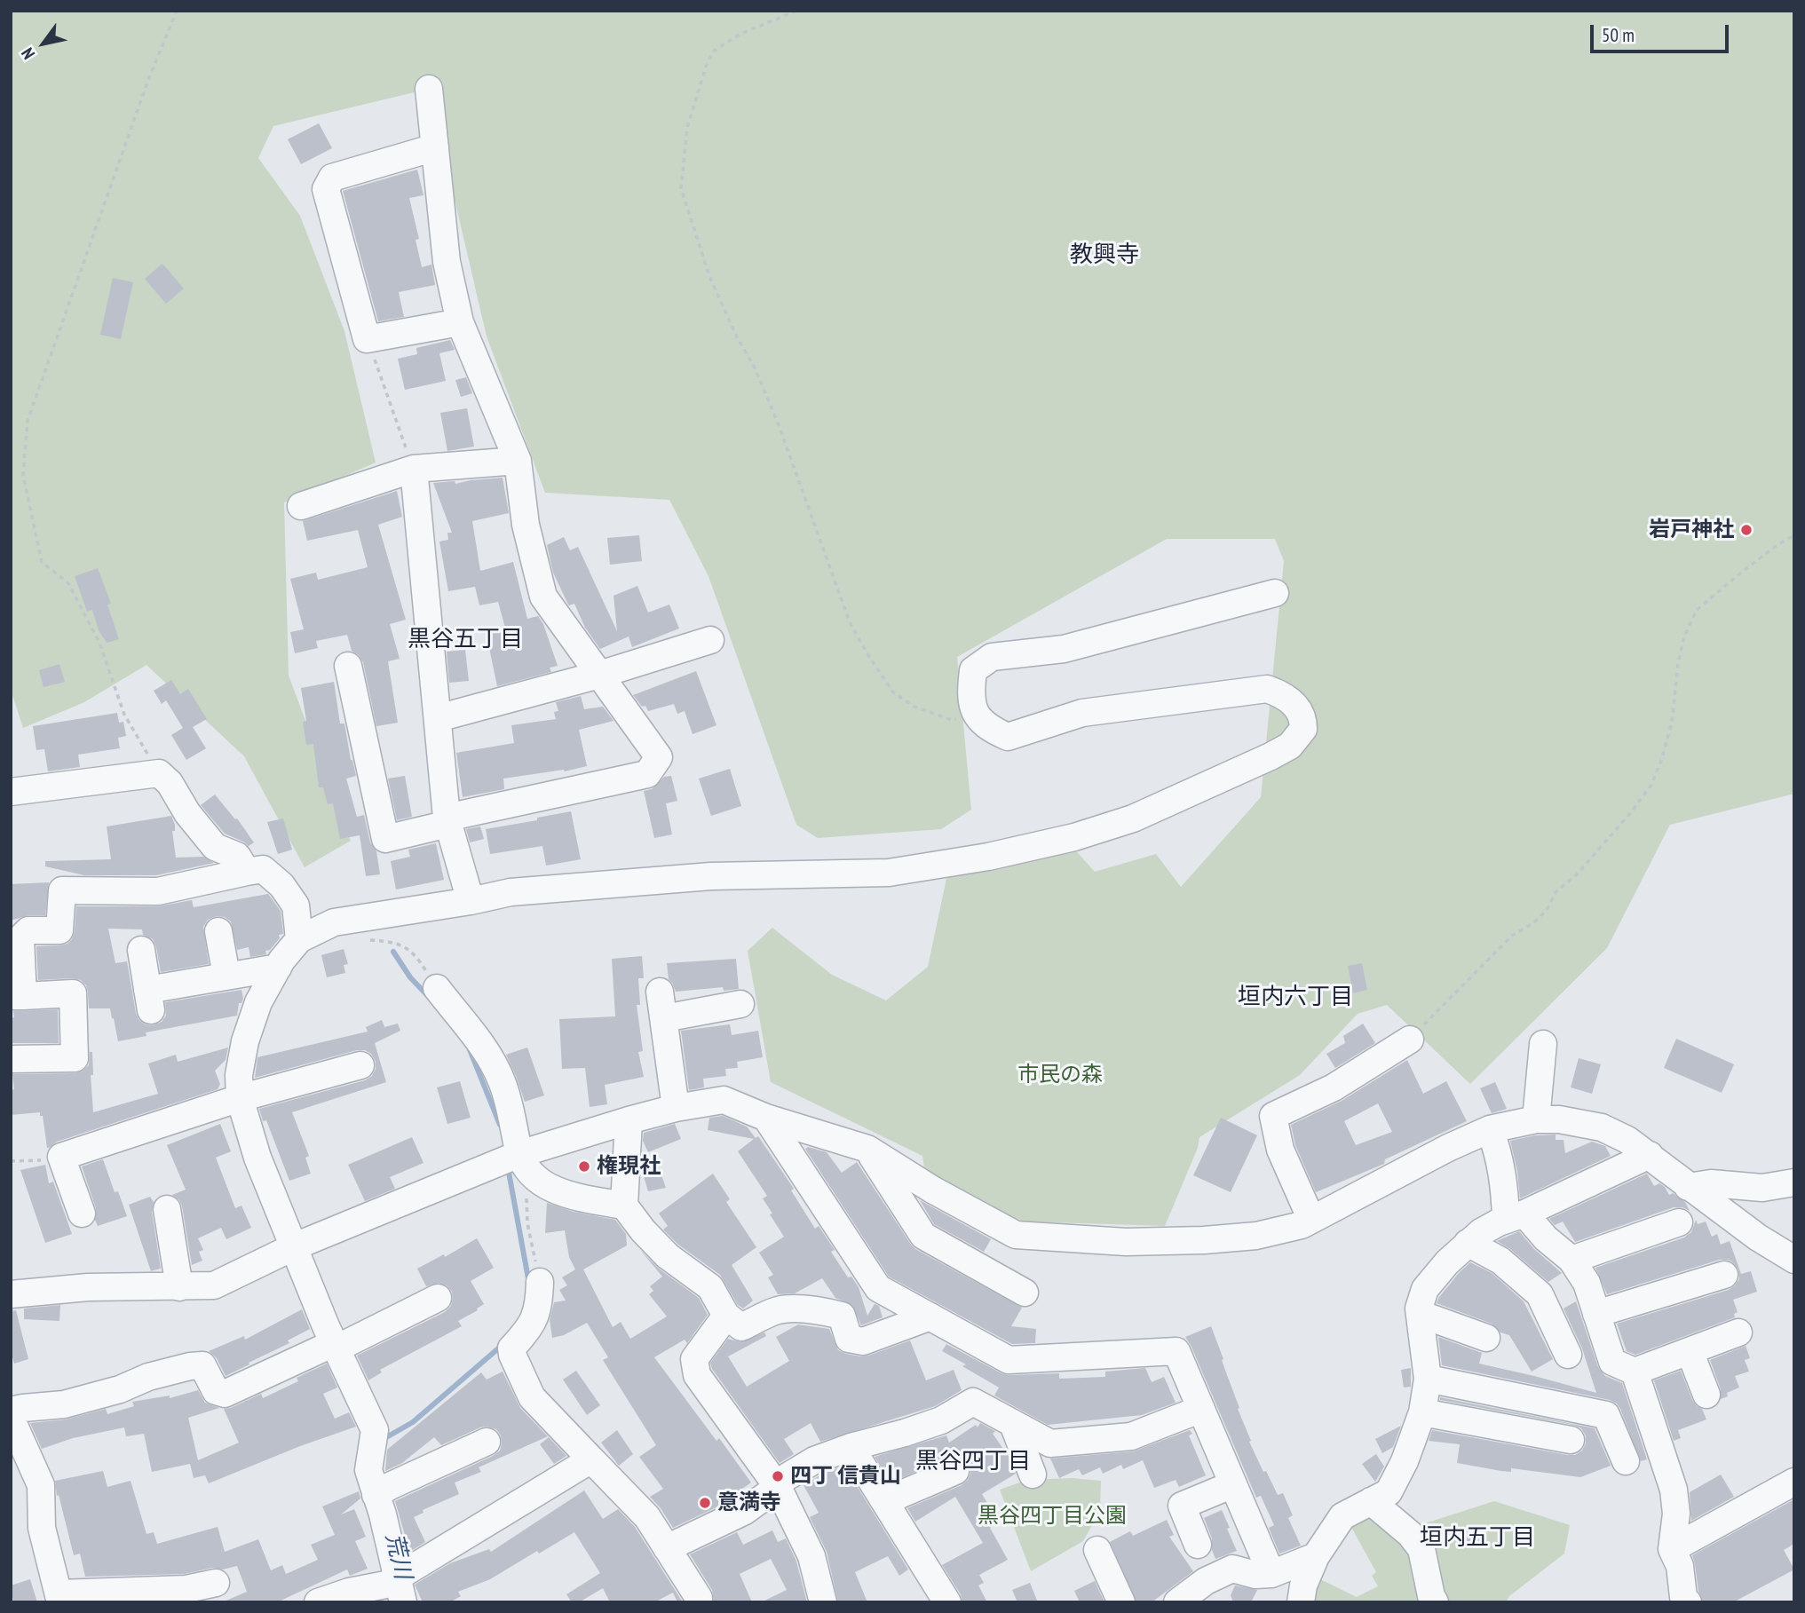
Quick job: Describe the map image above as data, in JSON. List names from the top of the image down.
{
  "districts": [
    "教興寺",
    "黒谷五丁目",
    "垣内六丁目",
    "黒谷四丁目",
    "垣内五丁目"
  ],
  "water": ["荒川"],
  "parks": ["市民の森", "黒谷四丁目公園"],
  "places": [
    "岩戸神社",
    "権現社",
    "四丁 信貴山",
    "意満寺"
  ],
  "scale_bar": "50 m",
  "north": "bottom left"
}
